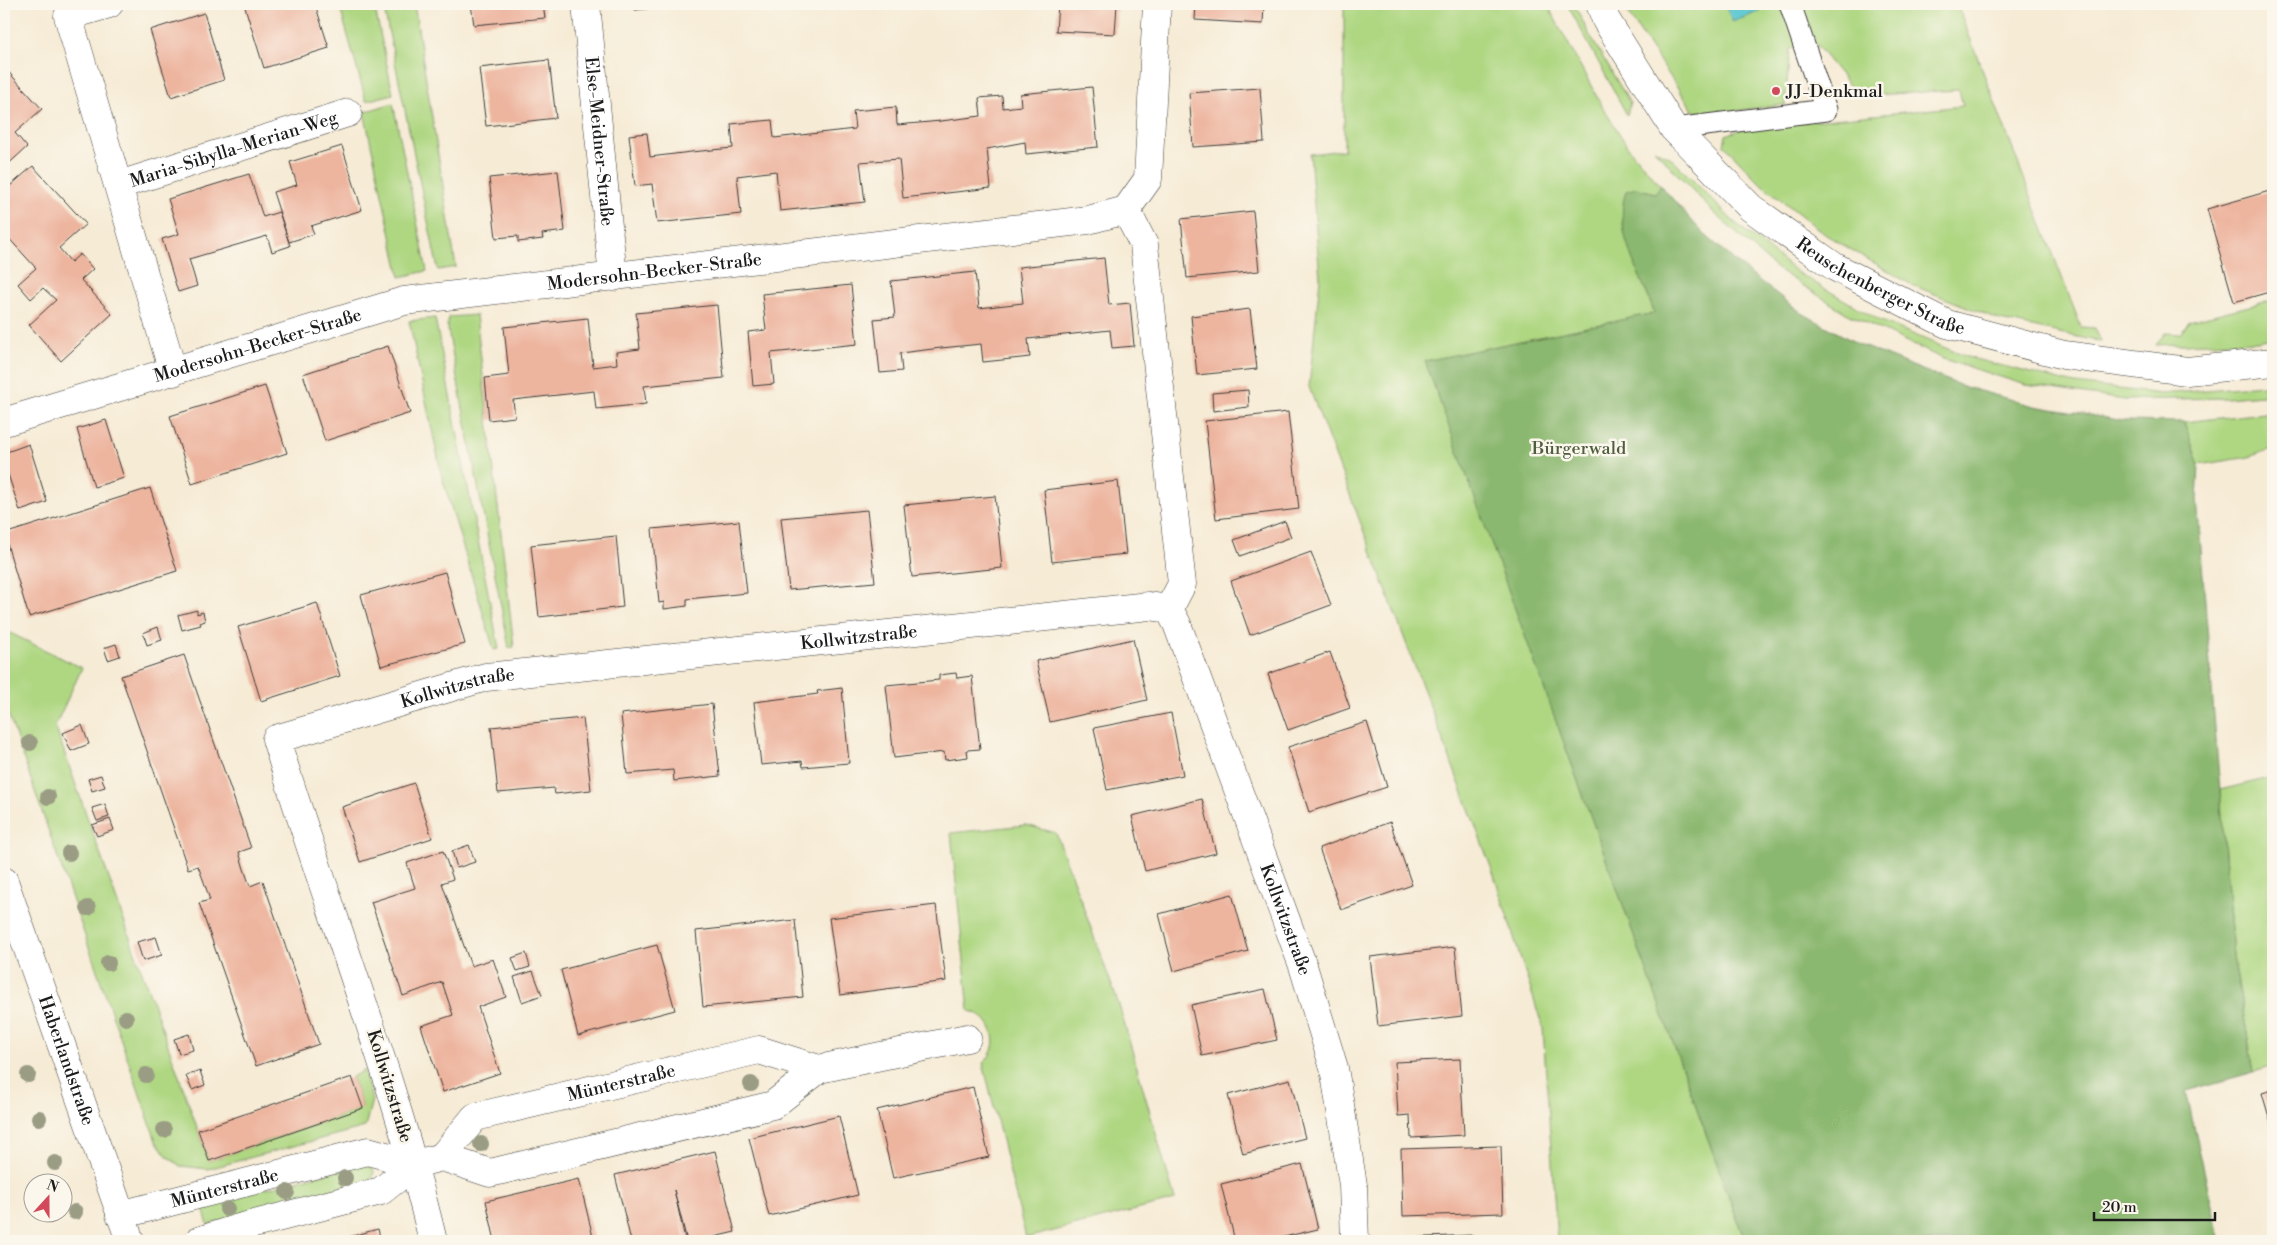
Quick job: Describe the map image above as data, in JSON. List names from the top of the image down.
{
  "streets": {
    "street": [
      "Else-Meidner-Straße",
      "Maria-Sibylla-Merian-Weg",
      "Modersohn-Becker-Straße",
      "Reuschenberger Straße",
      "Kollwitzstraße",
      "Haberlandstraße",
      "Münterstraße"
    ]
  },
  "crossings": [
    ["Else-Meidner-Straße", "Modersohn-Becker-Straße"],
    ["Maria-Sibylla-Merian-Weg", "Modersohn-Becker-Straße"],
    ["Kollwitzstraße", "Münterstraße"],
    ["Haberlandstraße", "Münterstraße"]
  ],
  "parks": ["Bürgerwald"],
  "places": ["JJ-Denkmal"],
  "scale_bar": "20 m",
  "north": "top"
}
